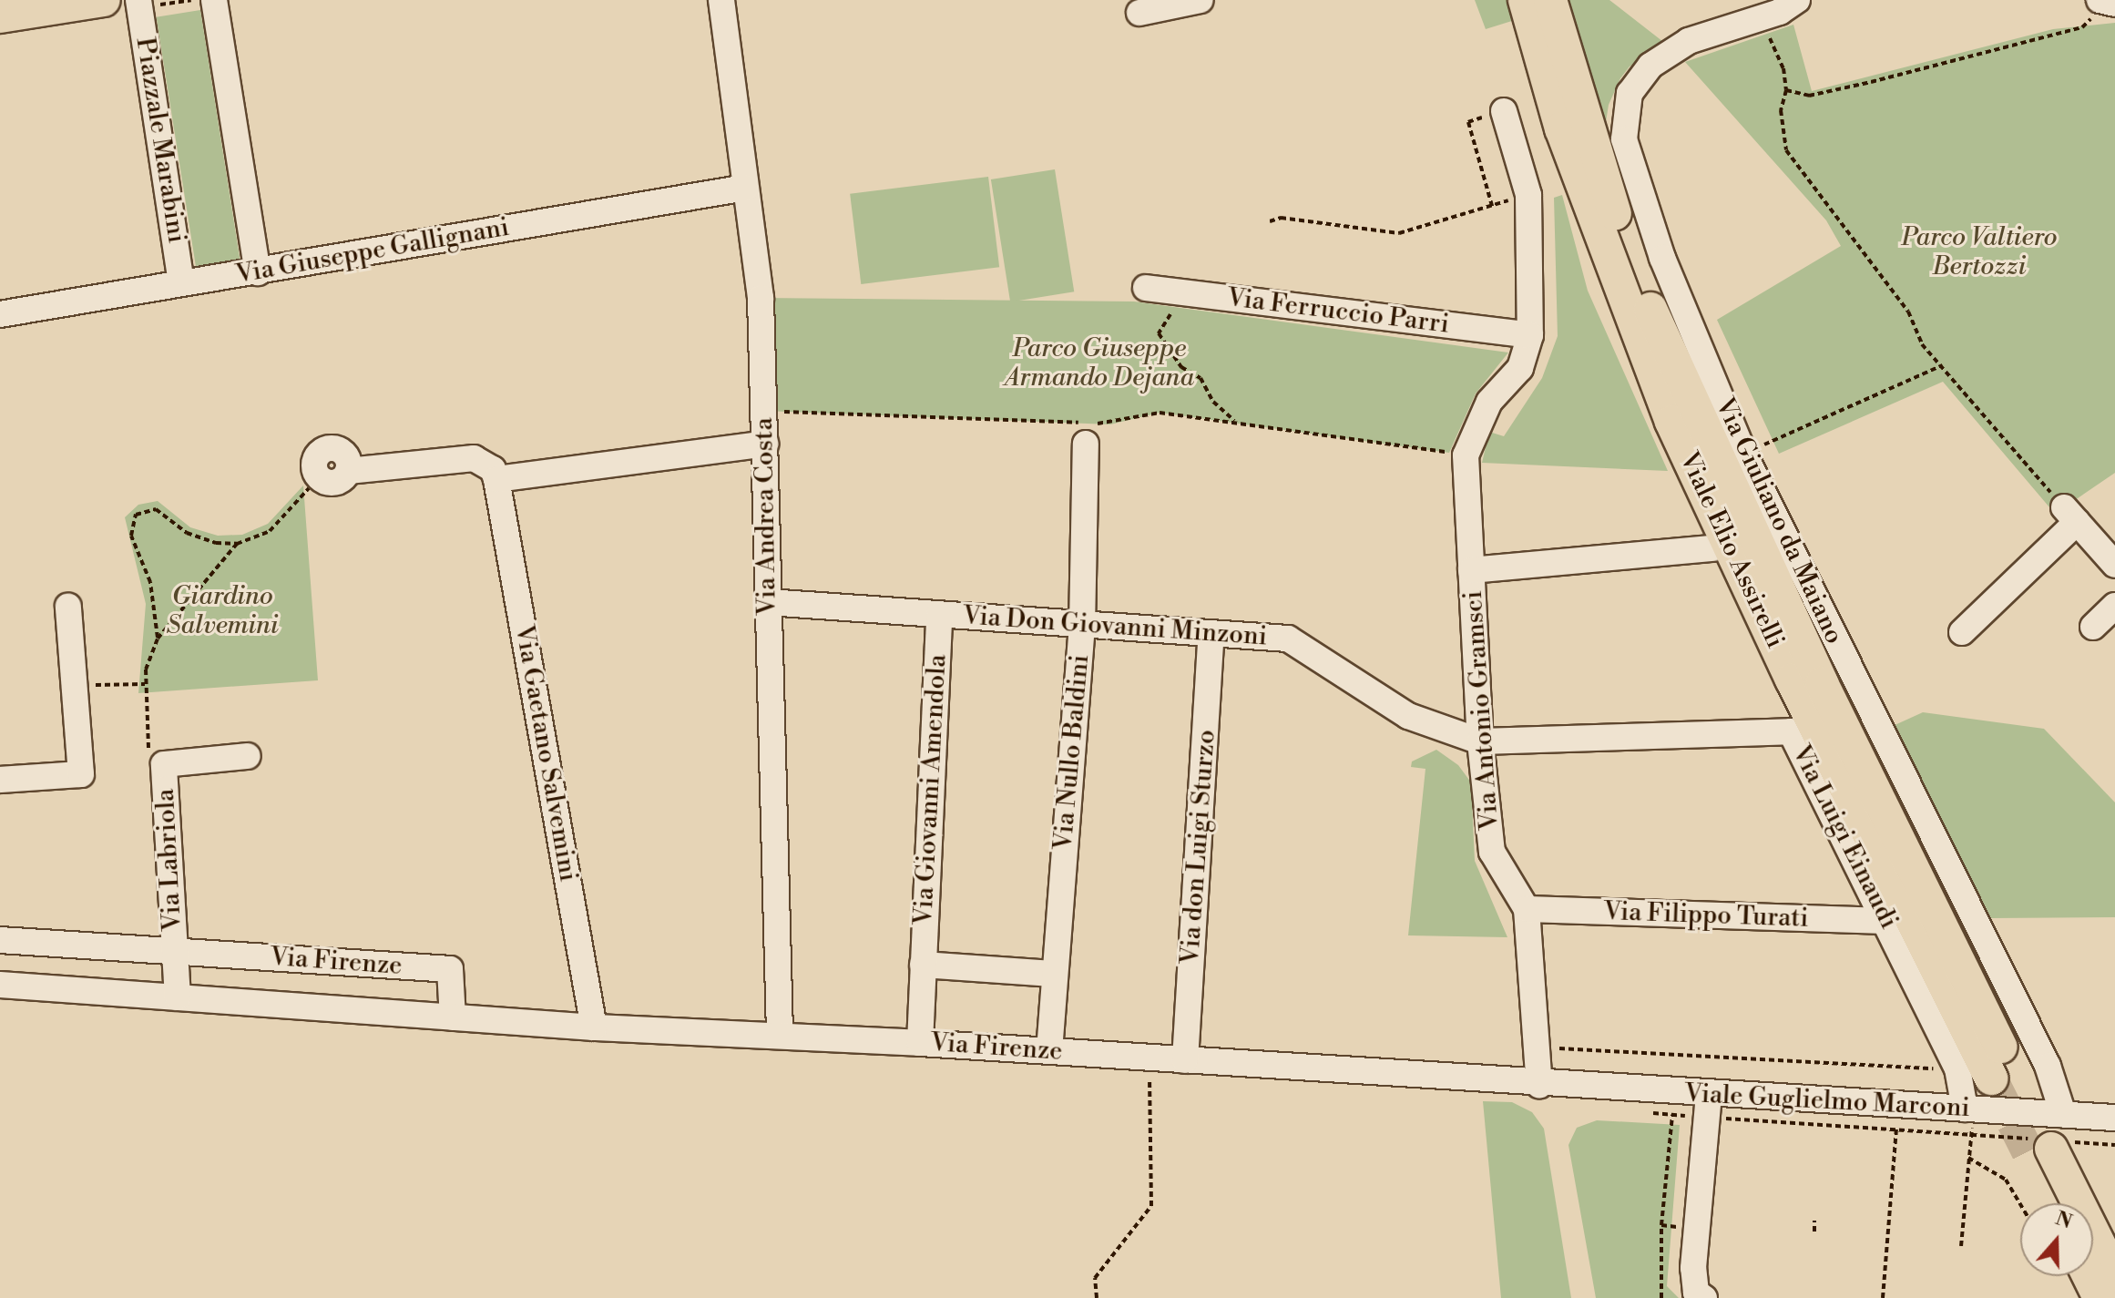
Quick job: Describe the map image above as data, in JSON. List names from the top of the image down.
{
  "streets": {
    "main road": ["Viale Elio Assirelli"],
    "street": [
      "Piazzale Marabini",
      "Via Giuseppe Gallignani",
      "Via Ferruccio Parri",
      "Via Andrea Costa",
      "Via Giuliano da Maiano",
      "Via Don Giovanni Minzoni",
      "Via Antonio Gramsci",
      "Via Nullo Baldini",
      "Via Gaetano Salvemini",
      "Via Giovanni Amendola",
      "Via Luigi Einaudi",
      "Via don Luigi Sturzo",
      "Via Labriola",
      "Via Filippo Turati",
      "Via Firenze",
      "Viale Guglielmo Marconi"
    ]
  },
  "crossings": [
    ["Piazzale Marabini", "Via Giuseppe Gallignani"],
    ["Via Giuseppe Gallignani", "Via Andrea Costa"],
    ["Via Andrea Costa", "Via Don Giovanni Minzoni"],
    ["Via Andrea Costa", "Via Firenze"],
    ["Via Giuliano da Maiano", "Viale Guglielmo Marconi"],
    ["Viale Elio Assirelli", "Via Luigi Einaudi"],
    ["Via Don Giovanni Minzoni", "Via Antonio Gramsci"],
    ["Via Don Giovanni Minzoni", "Via Nullo Baldini"],
    ["Via Don Giovanni Minzoni", "Via Giovanni Amendola"],
    ["Via Don Giovanni Minzoni", "Via Luigi Einaudi"],
    ["Via Don Giovanni Minzoni", "Via don Luigi Sturzo"],
    ["Via Antonio Gramsci", "Via Luigi Einaudi"],
    ["Via Antonio Gramsci", "Via Filippo Turati"],
    ["Via Antonio Gramsci", "Via Firenze"],
    ["Via Antonio Gramsci", "Viale Guglielmo Marconi"],
    ["Via Nullo Baldini", "Via Firenze"],
    ["Via Gaetano Salvemini", "Via Firenze"],
    ["Via Giovanni Amendola", "Via Firenze"],
    ["Via Luigi Einaudi", "Via Filippo Turati"],
    ["Via Luigi Einaudi", "Viale Guglielmo Marconi"],
    ["Via don Luigi Sturzo", "Via Firenze"],
    ["Via Labriola", "Via Firenze"],
    ["Via Firenze", "Viale Guglielmo Marconi"]
  ],
  "parks": ["Parco Valtiero Bertozzi", "Parco Giuseppe Armando Dejana", "Giardino Salvemini"],
  "north": "top"
}
